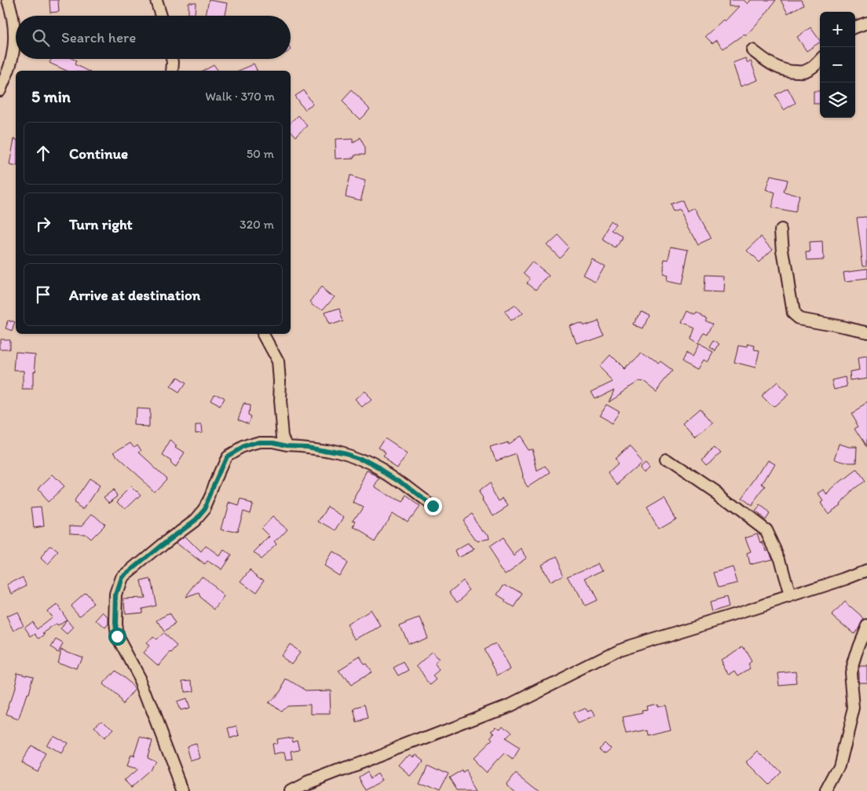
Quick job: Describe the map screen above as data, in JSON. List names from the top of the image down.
{
  "page": {
    "map_buttons": ["+", "−"],
    "search": "Search here",
    "heading": ["5 min", "Walk · 370 m"],
    "list": [
      ["Continue", "50 m"],
      ["Turn right", "320 m"],
      "Arrive at destination"
    ]
  }
}
